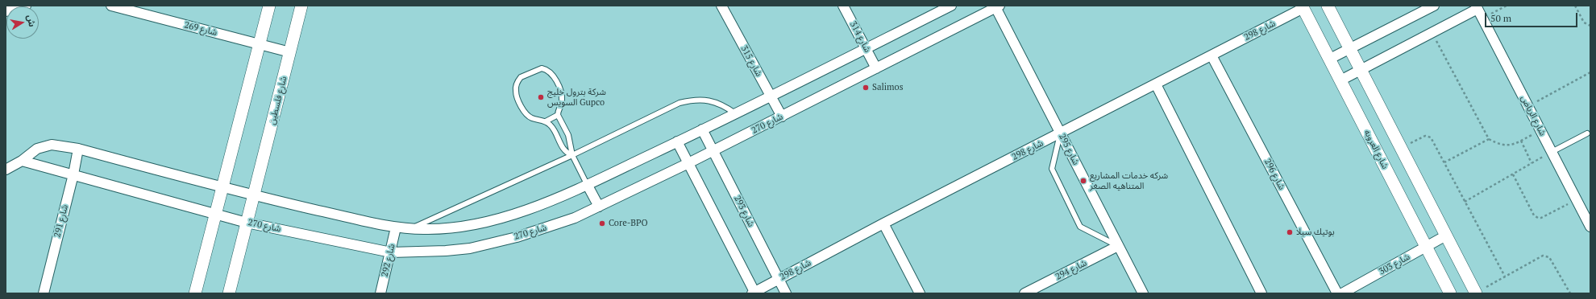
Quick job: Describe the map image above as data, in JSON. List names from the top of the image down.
{
  "streets": {
    "street": [
      "شارع 269",
      "شارع 298",
      "شارع 314",
      "شارع 315",
      "شارع فلسطين",
      "شارع الرياض",
      "شارع 270",
      "شارع 295",
      "شارع العروبه",
      "شارع 296",
      "شارع 293",
      "شارع 291",
      "شارع 292",
      "شارع 303",
      "شارع 294"
    ]
  },
  "crossings": [
    ["شارع 269", "شارع فلسطين"],
    ["شارع 298", "شارع 295"],
    ["شارع 298", "شارع العروبه"],
    ["شارع 298", "شارع 296"],
    ["شارع 298", "شارع 293"],
    ["شارع 314", "شارع 270"],
    ["شارع 315", "شارع 270"],
    ["شارع فلسطين", "شارع 270"],
    ["شارع 270", "شارع 295"],
    ["شارع 270", "شارع 293"],
    ["شارع 270", "شارع 291"],
    ["شارع 270", "شارع 292"],
    ["شارع 295", "شارع 294"],
    ["شارع العروبه", "شارع 303"]
  ],
  "places": [
    "Salimos",
    "شركة بترول خليج السويس Gupco",
    "شركه خدمات المشاريع المتناهيه الصغر",
    "Core-BPO",
    "بوتيك سيلا"
  ],
  "scale_bar": "50 m",
  "north": "right"
}
